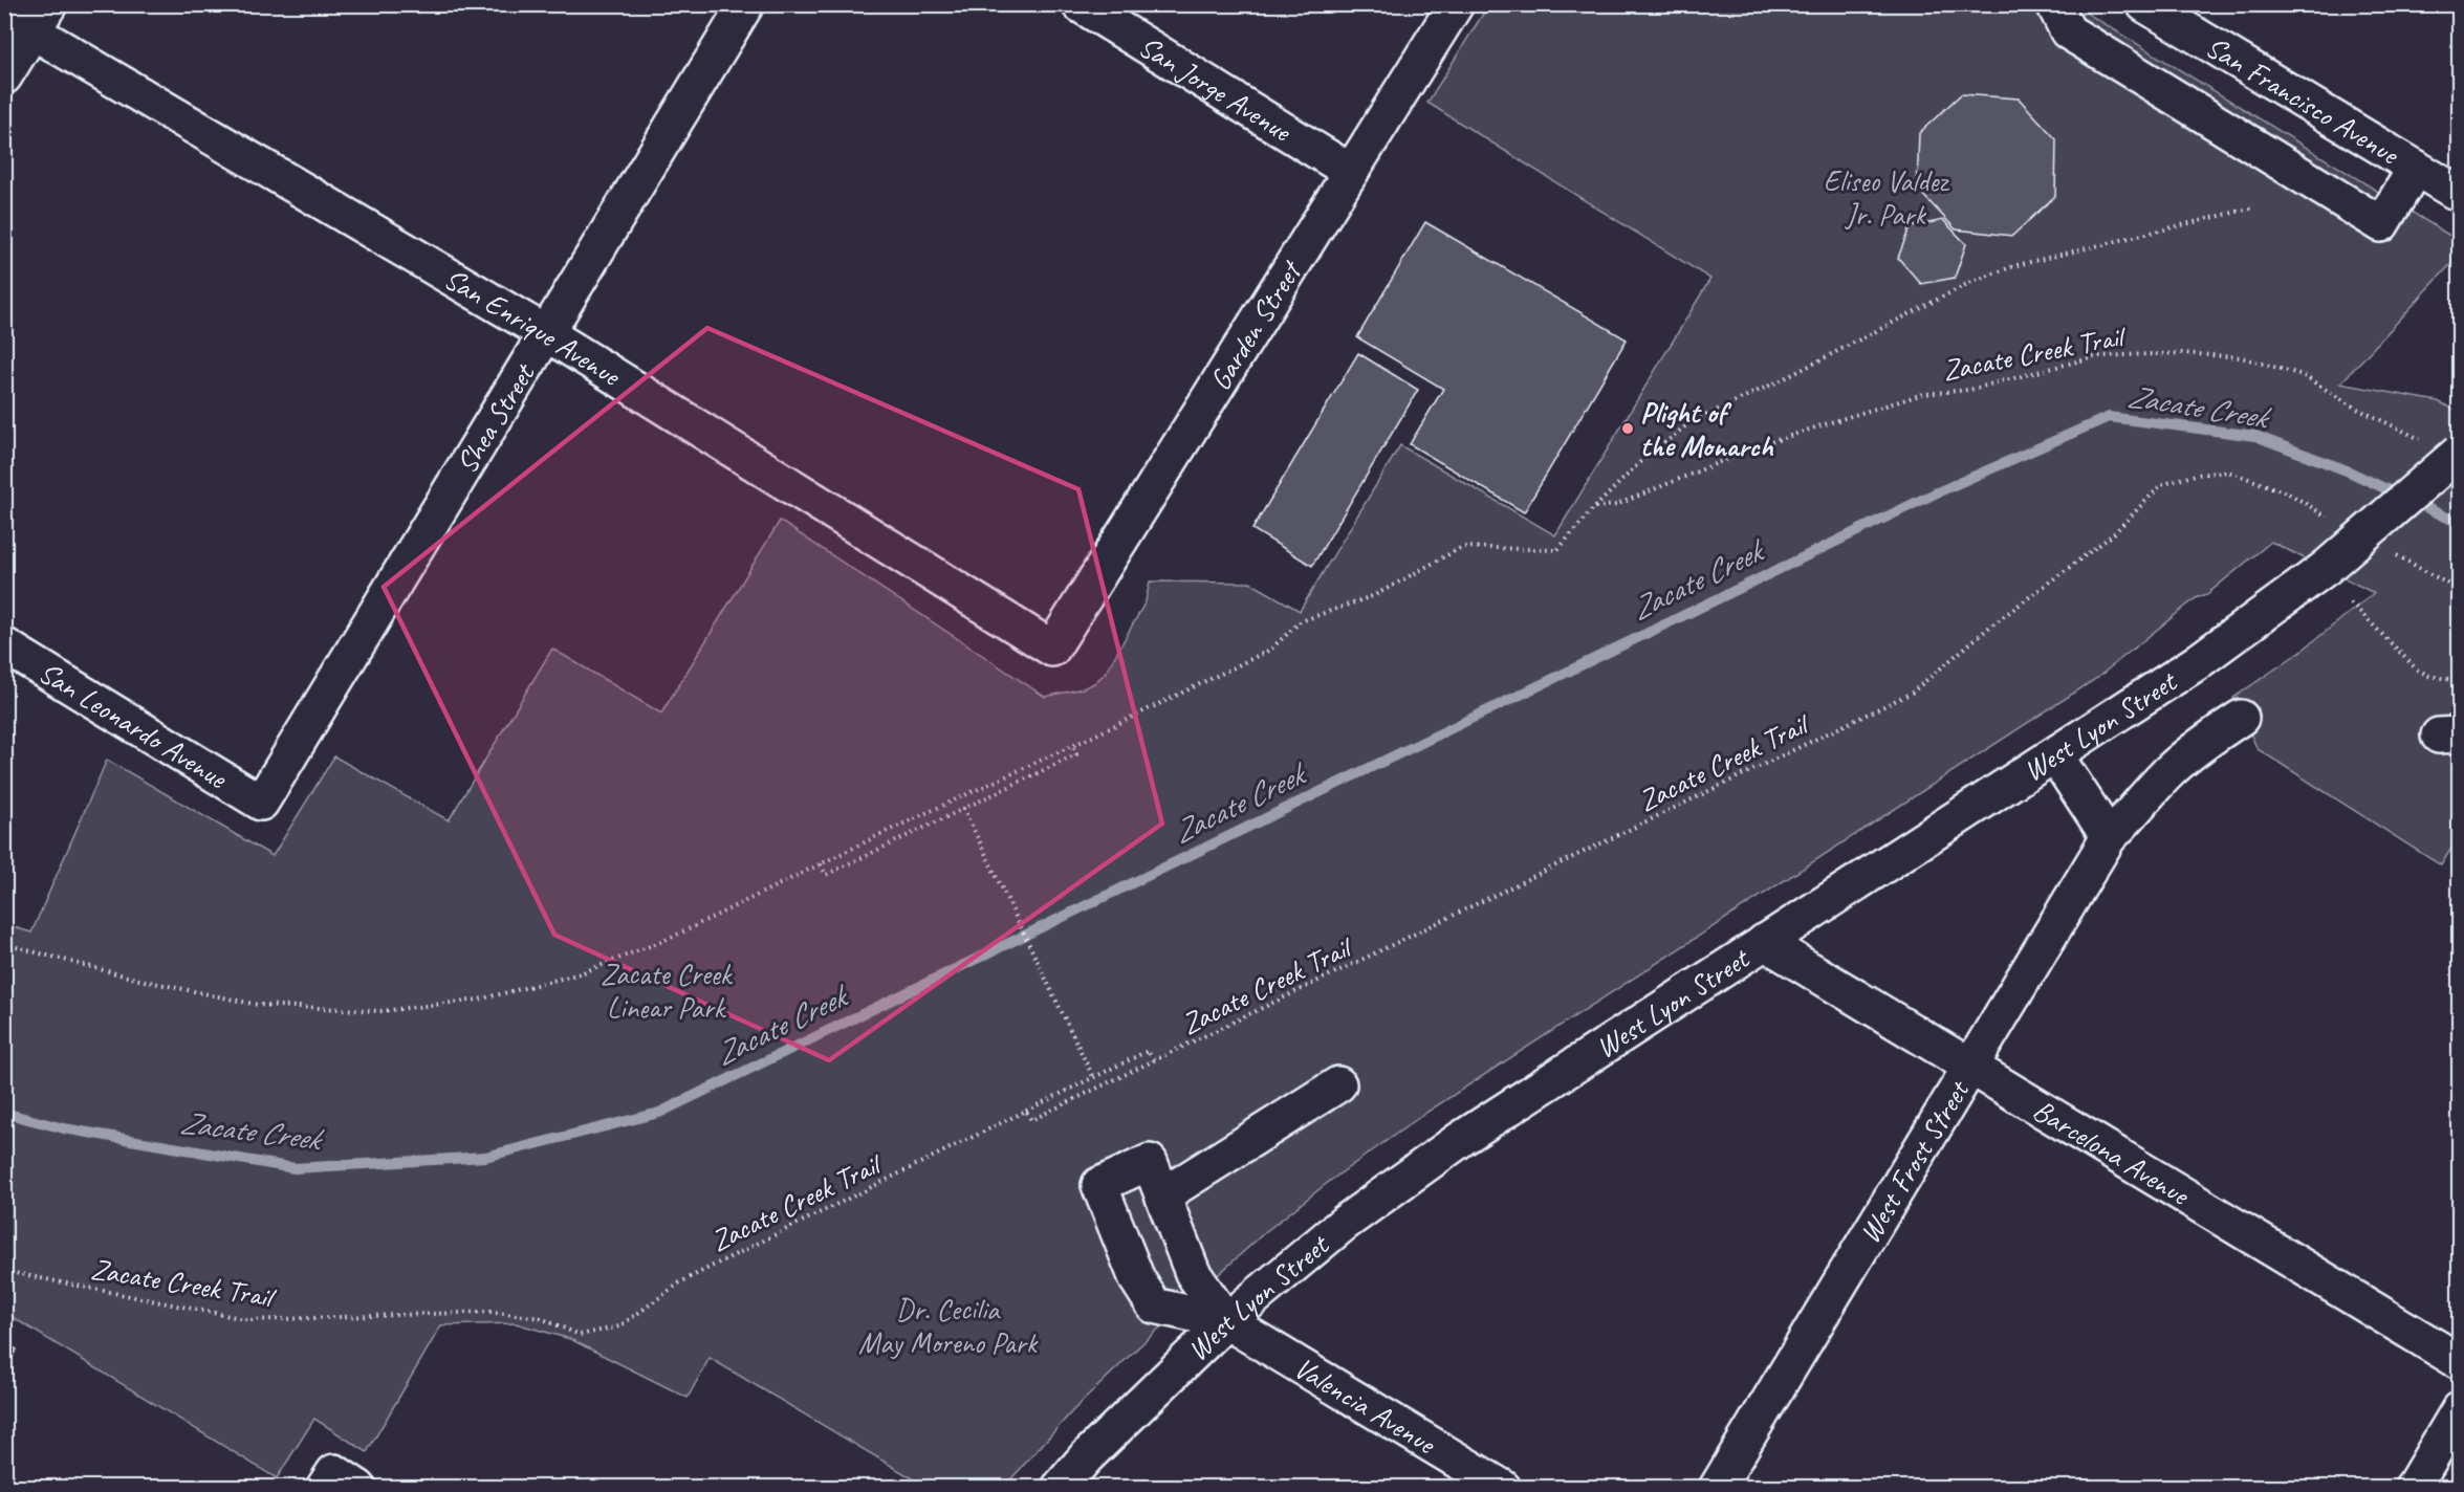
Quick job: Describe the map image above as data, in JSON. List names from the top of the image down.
{
  "streets": {
    "street": [
      "San Jorge Avenue",
      "San Francisco Avenue",
      "San Enrique Avenue",
      "Garden Street",
      "Shea Street",
      "San Leonardo Avenue",
      "West Lyon Street",
      "Barcelona Avenue",
      "West Frost Street",
      "Valencia Avenue"
    ],
    "path": ["Zacate Creek Trail"]
  },
  "crossings": [
    ["San Jorge Avenue", "Garden Street"],
    ["San Enrique Avenue", "Garden Street"],
    ["San Enrique Avenue", "Shea Street"],
    ["Zacate Creek Trail", "West Lyon Street"],
    ["Shea Street", "San Leonardo Avenue"],
    ["West Lyon Street", "Barcelona Avenue"],
    ["West Lyon Street", "Valencia Avenue"],
    ["Barcelona Avenue", "West Frost Street"]
  ],
  "water": ["Zacate Creek"],
  "parks": ["Eliseo Valdez Jr. Park", "Zacate Creek Linear Park", "Dr. Cecilia May Moreno Park"],
  "places": ["Plight of the Monarch"]
}
